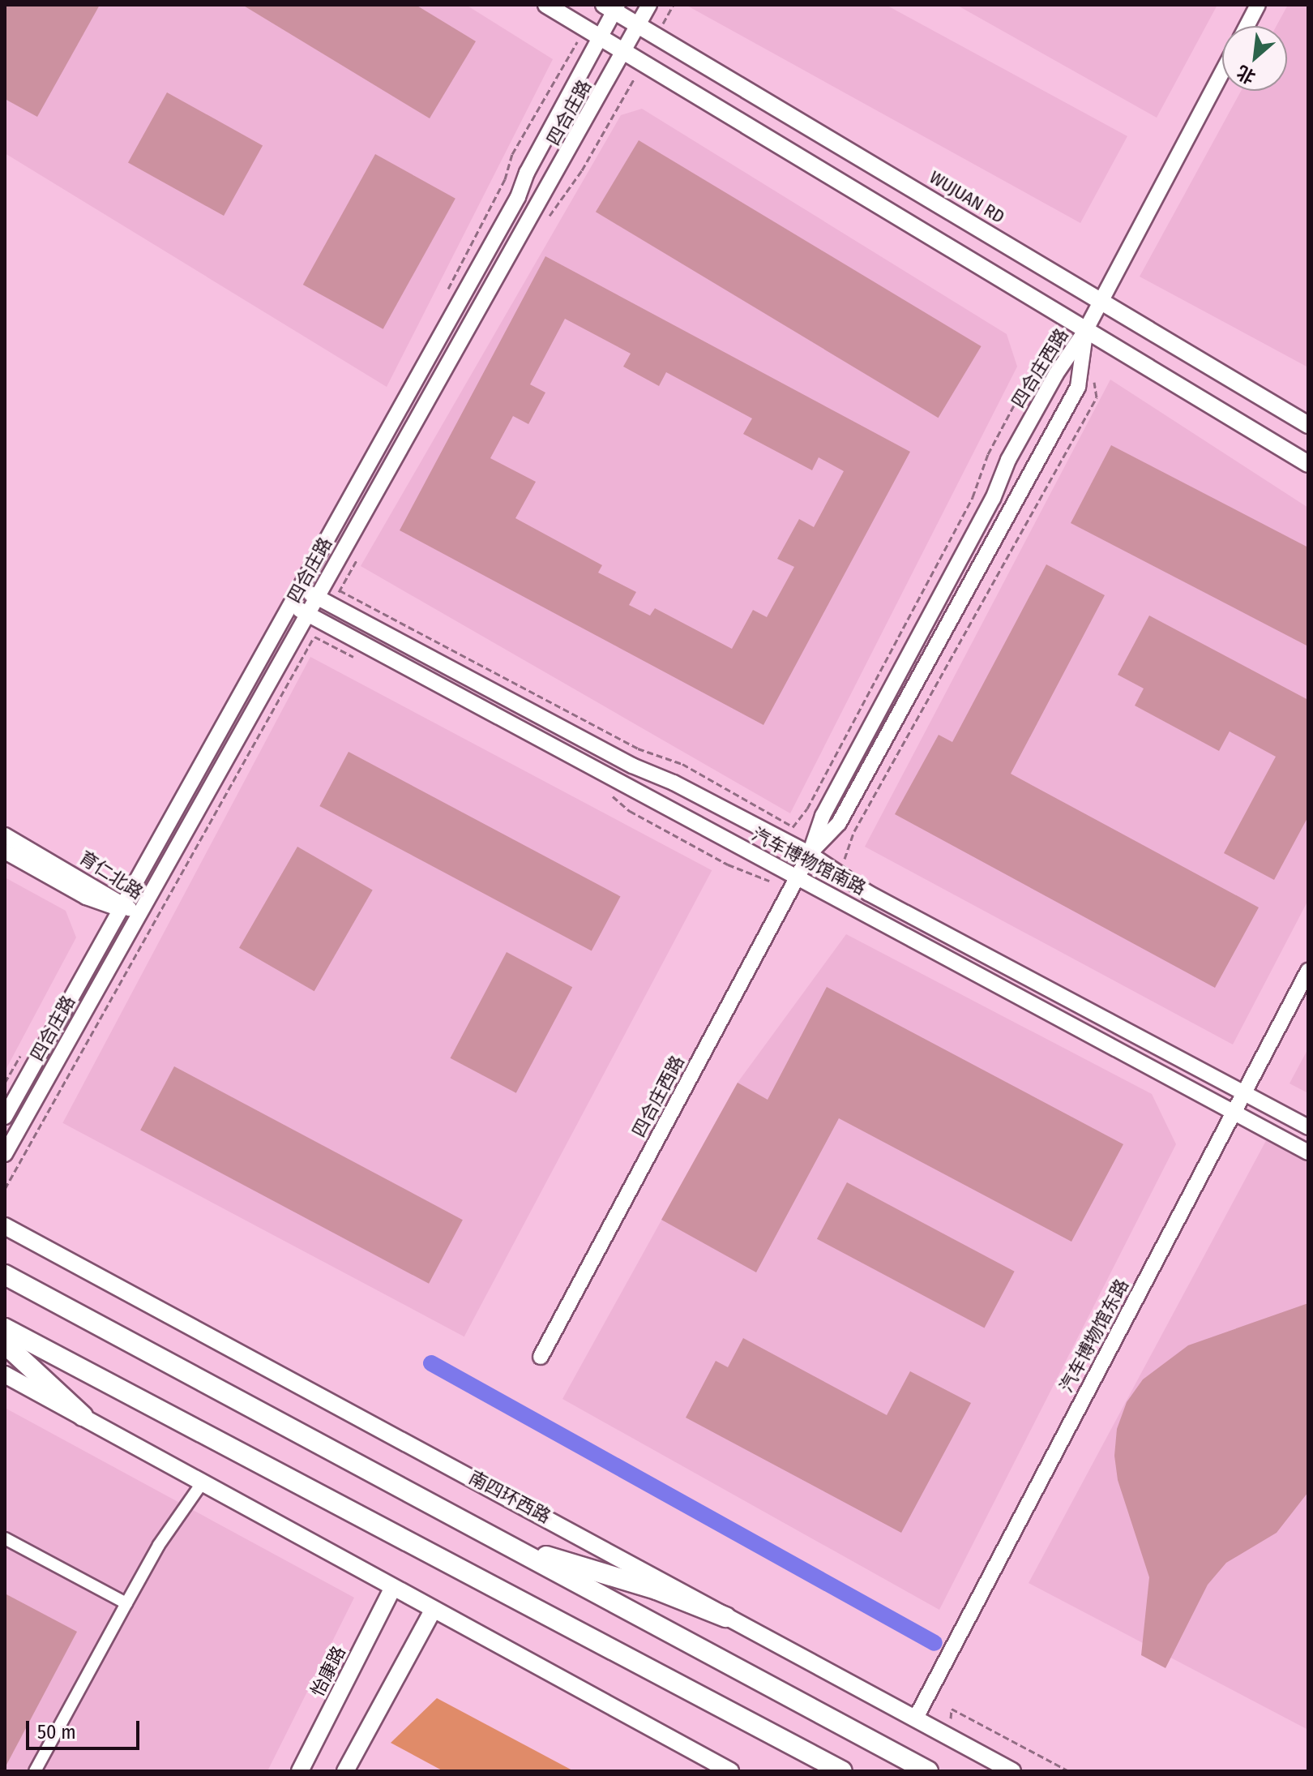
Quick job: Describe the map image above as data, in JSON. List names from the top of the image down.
{
  "streets": {
    "main road": ["WUJUAN RD", "南四环西路", "怡康路"],
    "street": [
      "四合庄路",
      "四合庄西路",
      "汽车博物馆南路",
      "育仁北路",
      "汽车博物馆东路"
    ]
  },
  "crossings": [
    ["四合庄路", "WUJUAN RD"],
    ["四合庄路", "汽车博物馆南路"],
    ["四合庄路", "育仁北路"],
    ["四合庄西路", "汽车博物馆南路"],
    ["汽车博物馆南路", "汽车博物馆东路"],
    ["汽车博物馆东路", "南四环西路"]
  ],
  "scale_bar": "50 m",
  "north": "bottom left"
}
